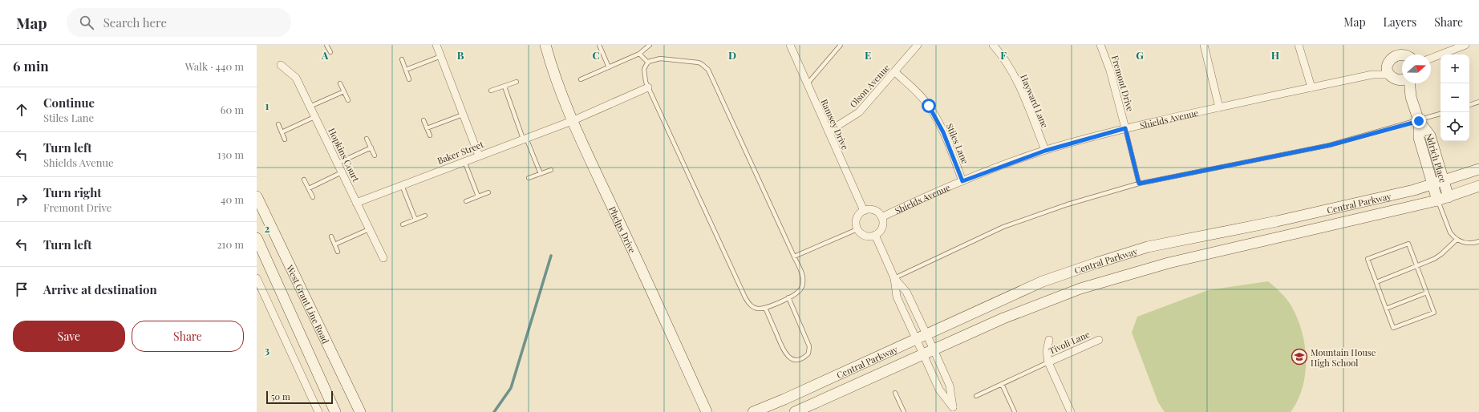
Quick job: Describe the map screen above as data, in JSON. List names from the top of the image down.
{
  "streets": {
    "main road": [
      "Shields Avenue",
      "Aldrich Place",
      "Central Parkway",
      "Phelps Drive",
      "West Grant Line Road"
    ],
    "street": [
      "Fremont Drive",
      "Olson Avenue",
      "Hayward Lane",
      "Ramsey Drive",
      "Stiles Lane",
      "Baker Street",
      "Hopkins Court",
      "Tivoli Lane"
    ]
  },
  "crossings": [
    ["Fremont Drive", "Shields Avenue"],
    ["Olson Avenue", "Ramsey Drive"],
    ["Olson Avenue", "Stiles Lane"],
    ["Hayward Lane", "Shields Avenue"],
    ["Shields Avenue", "Ramsey Drive"],
    ["Shields Avenue", "Stiles Lane"],
    ["Baker Street", "Hopkins Court"],
    ["Baker Street", "Phelps Drive"],
    ["Aldrich Place", "Central Parkway"]
  ],
  "places": {
    "school or university": ["Mountain House High School"]
  },
  "scale_bar": "50 m",
  "north": "right",
  "page": {
    "header": "Map",
    "search": "Search here",
    "nav": ["Map", "Layers", "Share"],
    "heading": ["6 min", "Walk · 440 m"],
    "map_buttons": ["+", "−"],
    "list": [
      ["Continue", "Stiles Lane", "60 m"],
      ["Turn left", "Shields Avenue", "130 m"],
      ["Turn right", "Fremont Drive", "40 m"],
      ["Turn left", "210 m"],
      "Arrive at destination"
    ],
    "buttons": ["Save", "Share"],
    "scale": "50 m"
  },
  "grid": {
    "columns": [
      "A",
      "B",
      "C",
      "D",
      "E",
      "F",
      "G",
      "H"
    ],
    "rows": ["1", "2", "3"]
  }
}
